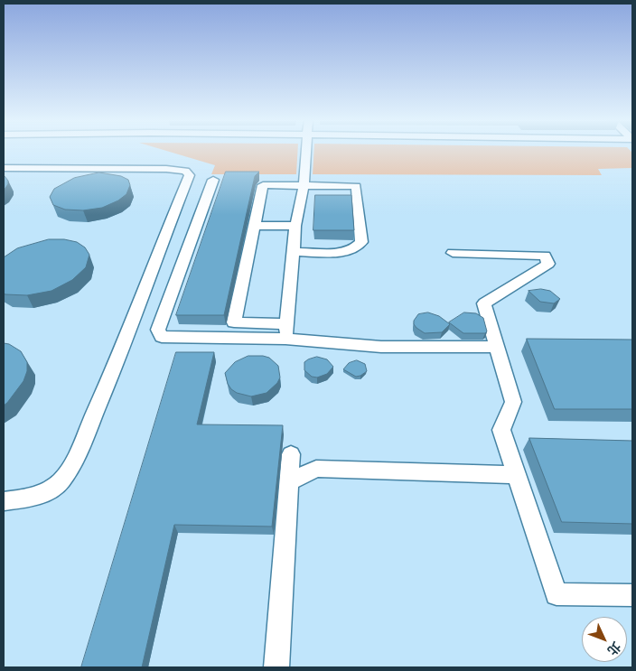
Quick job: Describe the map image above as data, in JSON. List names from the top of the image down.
{
  "north": "bottom right"
}
